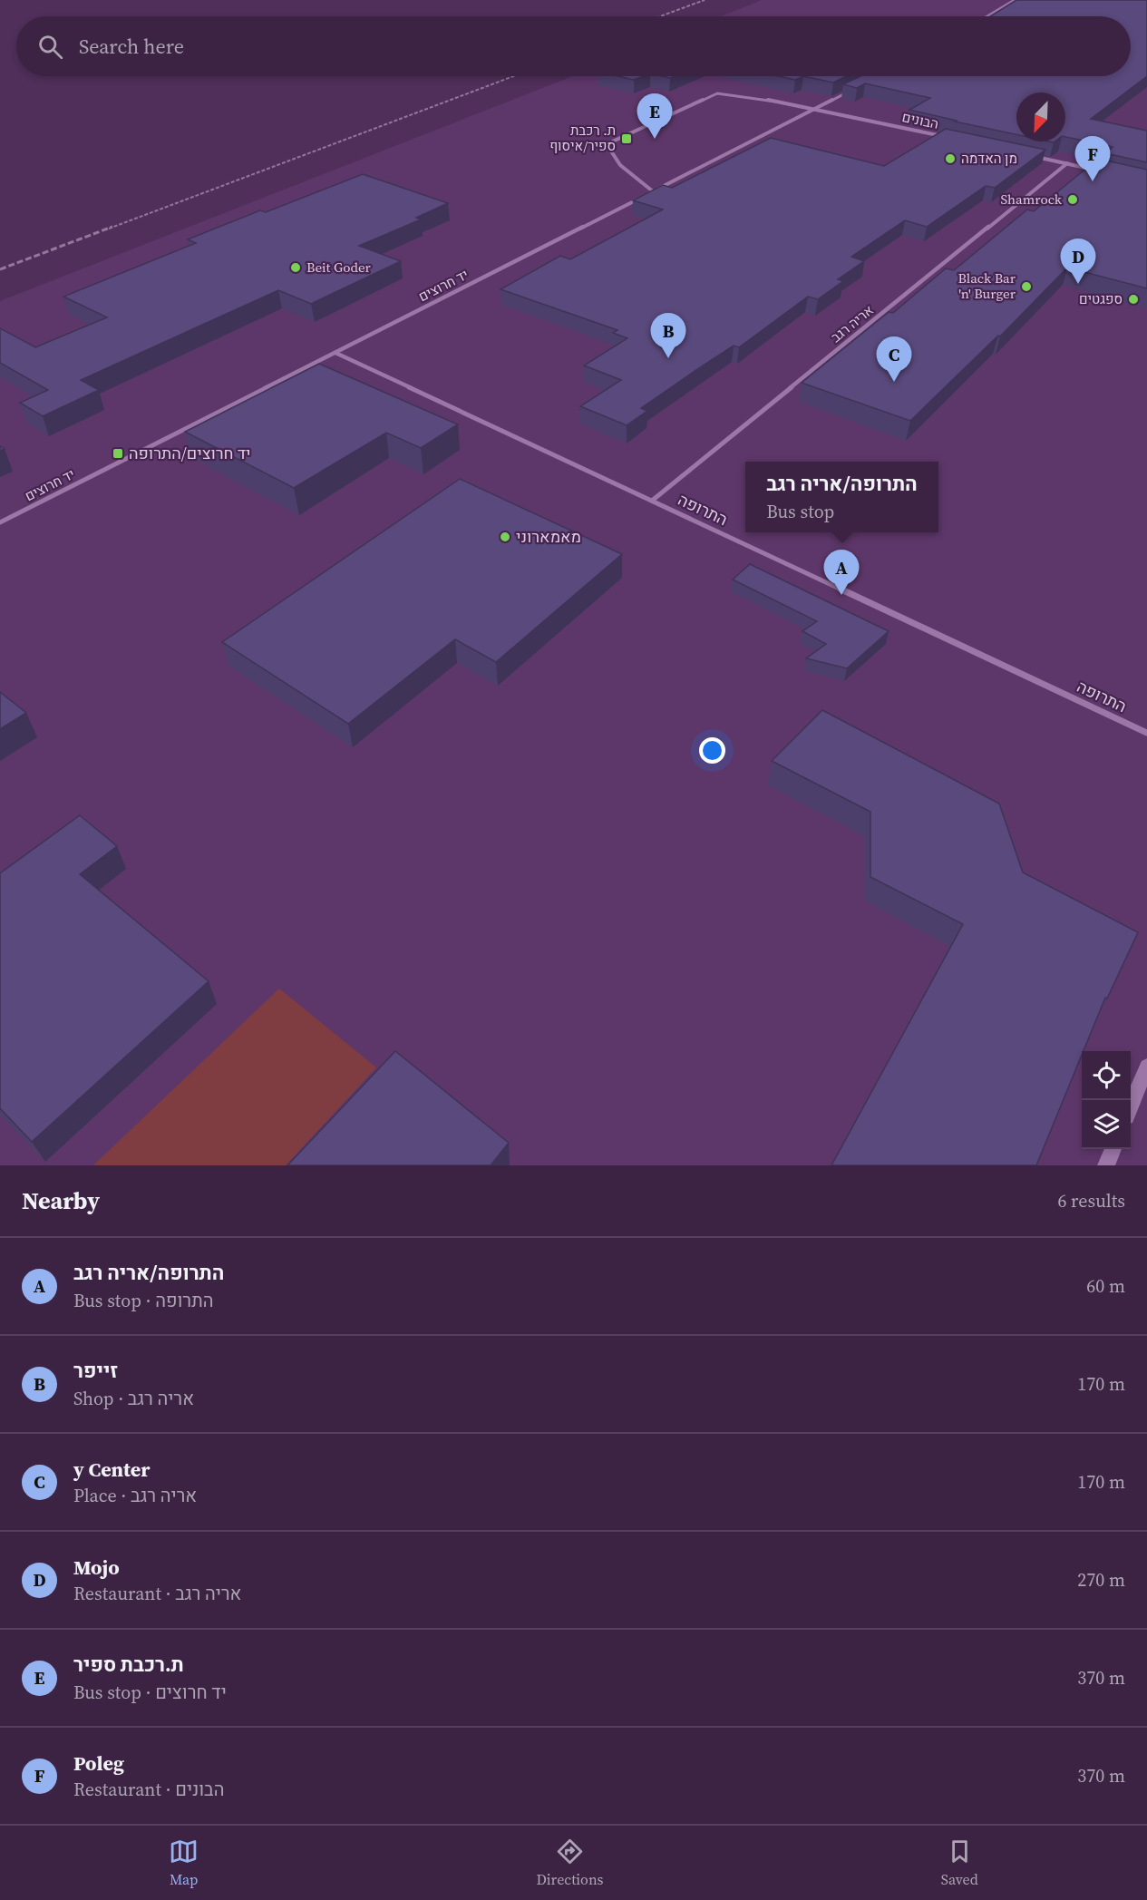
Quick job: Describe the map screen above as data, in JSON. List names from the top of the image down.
{
  "streets": {
    "street": [
      "הבונים",
      "יד חרוצים",
      "אריה רגב",
      "התרופה"
    ]
  },
  "crossings": [
    ["הבונים", "יד חרוצים"],
    ["יד חרוצים", "התרופה"],
    ["אריה רגב", "התרופה"]
  ],
  "places": {
    "transit": ["ת. רכבת ספיר/איסוף", "יד חרוצים/התרופה"],
    "other": [
      "מן האדמה",
      "Shamrock",
      "Beit Goder",
      "Black Bar 'n' Burger",
      "ספגטים",
      "מאמארוני"
    ]
  },
  "north": "bottom left",
  "page": {
    "search": "Search here",
    "pins": [
      "E",
      "F",
      "D",
      "B",
      "C",
      "A"
    ],
    "popup": ["התרופה/אריה רגב", "Bus stop"],
    "heading": ["Nearby", "6 results"],
    "list": [
      {
        "mark": "A",
        "name": "התרופה/אריה רגב",
        "note": "Bus stop · התרופה",
        "value": "60 m"
      },
      {
        "mark": "B",
        "name": "זייפר",
        "note": "Shop · אריה רגב",
        "value": "170 m"
      },
      {
        "mark": "C",
        "name": "y Center",
        "note": "Place · אריה רגב",
        "value": "170 m"
      },
      {
        "mark": "D",
        "name": "Mojo",
        "note": "Restaurant · אריה רגב",
        "value": "270 m"
      },
      {
        "mark": "E",
        "name": "ת.רכבת ספיר",
        "note": "Bus stop · יד חרוצים",
        "value": "370 m"
      },
      {
        "mark": "F",
        "name": "Poleg",
        "note": "Restaurant · הבונים",
        "value": "370 m"
      }
    ],
    "nav": ["Map", "Directions", "Saved"]
  }
}
